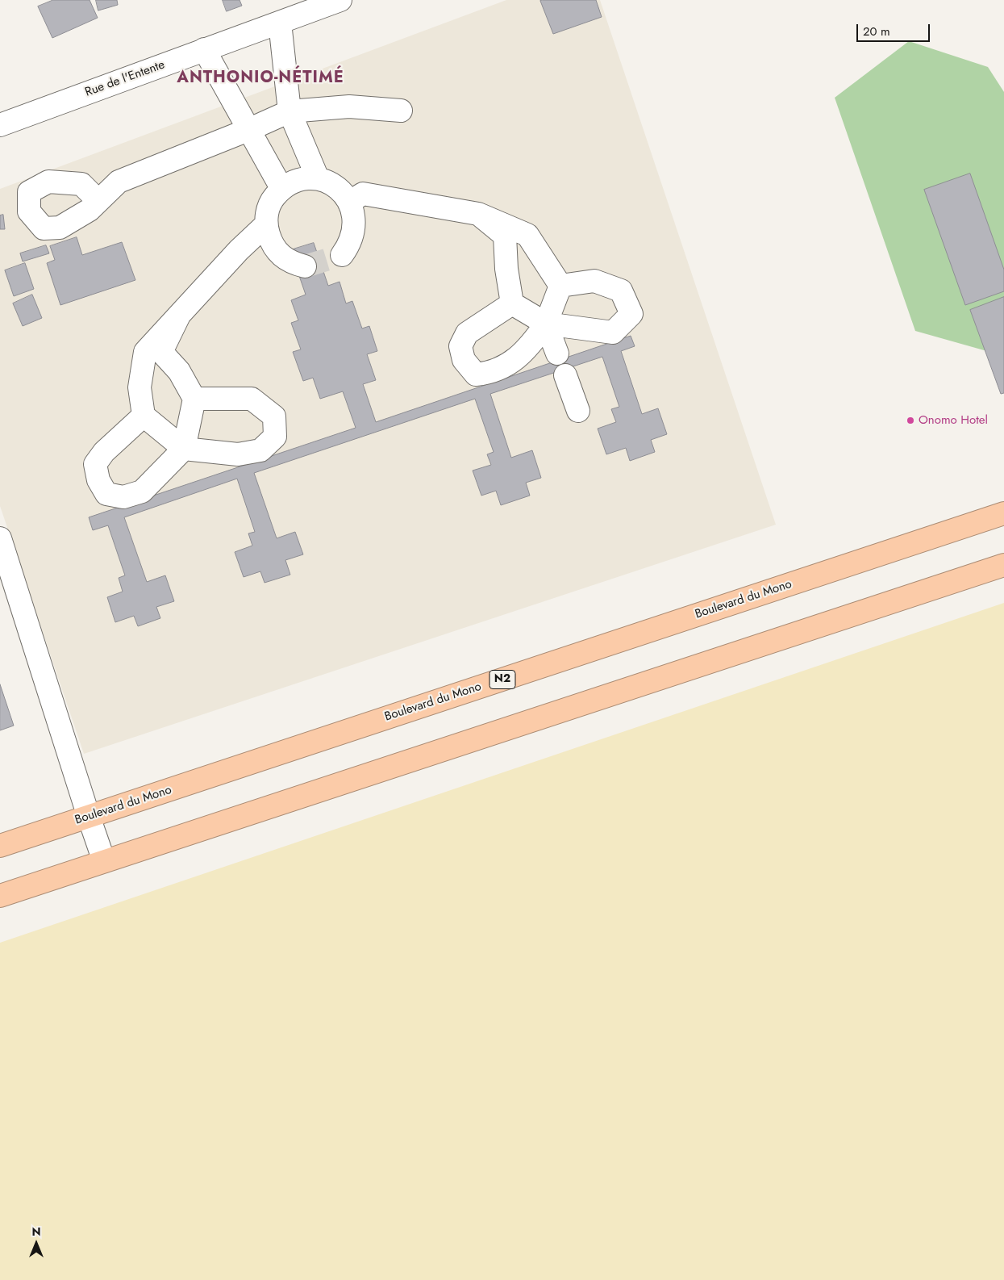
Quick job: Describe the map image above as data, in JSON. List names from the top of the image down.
{
  "streets": {
    "highway": ["Boulevard du Mono", "N2"],
    "street": ["Rue de l'Entente"]
  },
  "districts": ["ANTHONIO-NÉTIMÉ"],
  "places": ["Onomo Hotel"],
  "scale_bar": "20 m",
  "north": "top"
}
